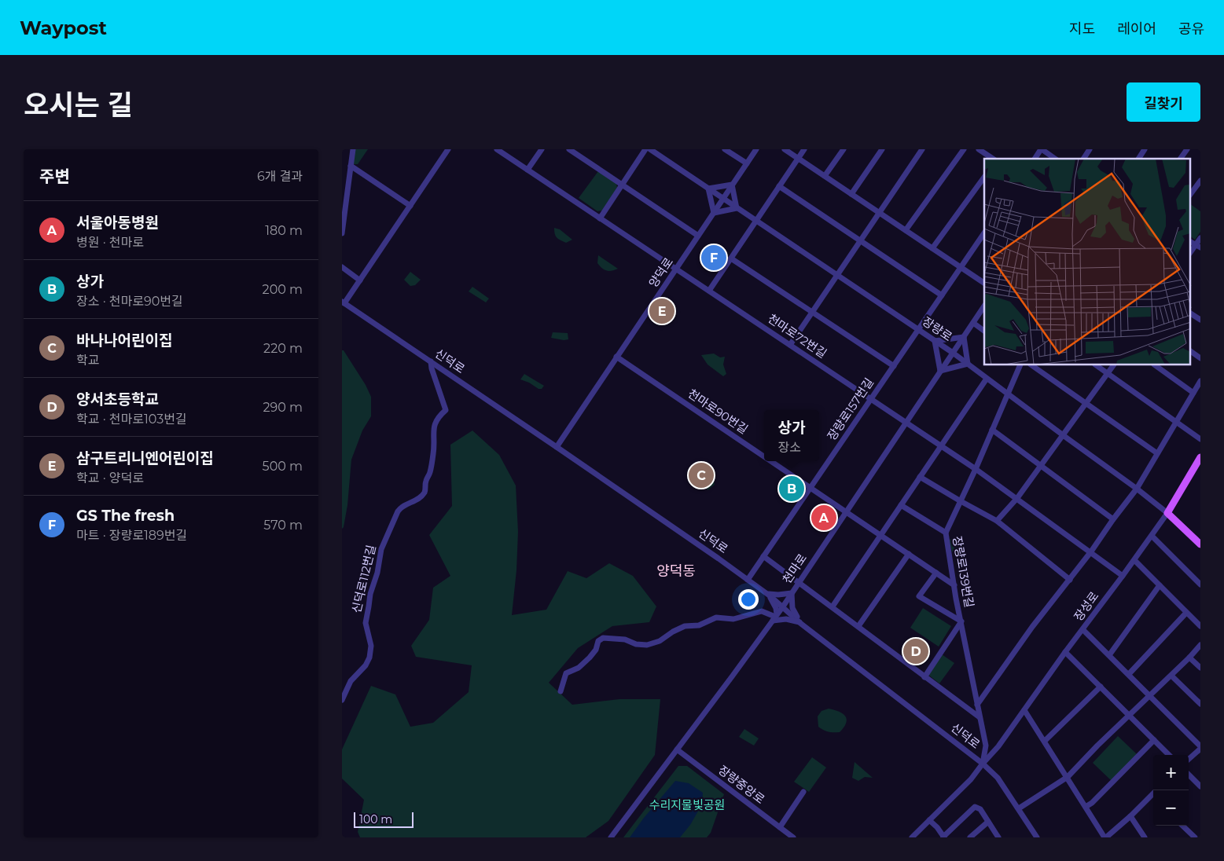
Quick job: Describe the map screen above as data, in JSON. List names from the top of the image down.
{
  "streets": {
    "main road": ["장량로", "장성로"],
    "street": [
      "양덕로",
      "천마로72번길",
      "신덕로",
      "장량로157번길",
      "천마로90번길",
      "천마로",
      "장량로139번길",
      "신덕로112번길",
      "장량중앙로"
    ]
  },
  "crossings": [
    ["양덕로", "장량로"],
    ["양덕로", "천마로72번길"],
    ["양덕로", "신덕로"],
    ["양덕로", "천마로90번길"],
    ["장량로", "장량로157번길"],
    ["장량로", "천마로"],
    ["장량로", "장량로139번길"],
    ["장량로", "장성로"],
    ["천마로72번길", "장량로157번길"],
    ["천마로72번길", "천마로"],
    ["천마로72번길", "장량로139번길"],
    ["천마로72번길", "장성로"],
    ["신덕로", "장량로157번길"],
    ["신덕로", "천마로"],
    ["신덕로", "장량로139번길"],
    ["신덕로", "신덕로112번길"],
    ["신덕로", "장성로"],
    ["장량로157번길", "천마로90번길"],
    ["천마로90번길", "천마로"],
    ["천마로90번길", "장량로139번길"],
    ["천마로", "장량중앙로"],
    ["장량로139번길", "장성로"]
  ],
  "districts": ["양덕동"],
  "parks": ["수리지물빛공원"],
  "scale_bar": "100 m",
  "page": {
    "header": "Waypost",
    "nav": ["지도", "레이어", "공유"],
    "title": "오시는 길",
    "buttons": "길찾기",
    "heading": ["주변", "6개 결과"],
    "list": [
      {
        "mark": "A",
        "name": "서울아동병원",
        "note": "병원 · 천마로",
        "value": "180 m"
      },
      {
        "mark": "B",
        "name": "상가",
        "note": "장소 · 천마로90번길",
        "value": "200 m"
      },
      {
        "mark": "C",
        "name": "바나나어린이집",
        "note": "학교",
        "value": "220 m"
      },
      {
        "mark": "D",
        "name": "양서초등학교",
        "note": "학교 · 천마로103번길",
        "value": "290 m"
      },
      {
        "mark": "E",
        "name": "삼구트리니엔어린이집",
        "note": "학교 · 양덕로",
        "value": "500 m"
      },
      {
        "mark": "F",
        "name": "GS The fresh",
        "note": "마트 · 장량로189번길",
        "value": "570 m"
      }
    ],
    "pins": [
      "F",
      "E",
      "C",
      "B",
      "A",
      "D"
    ],
    "popup": ["상가", "장소"],
    "map_buttons": ["+", "−"],
    "scale": "100 m"
  }
}
